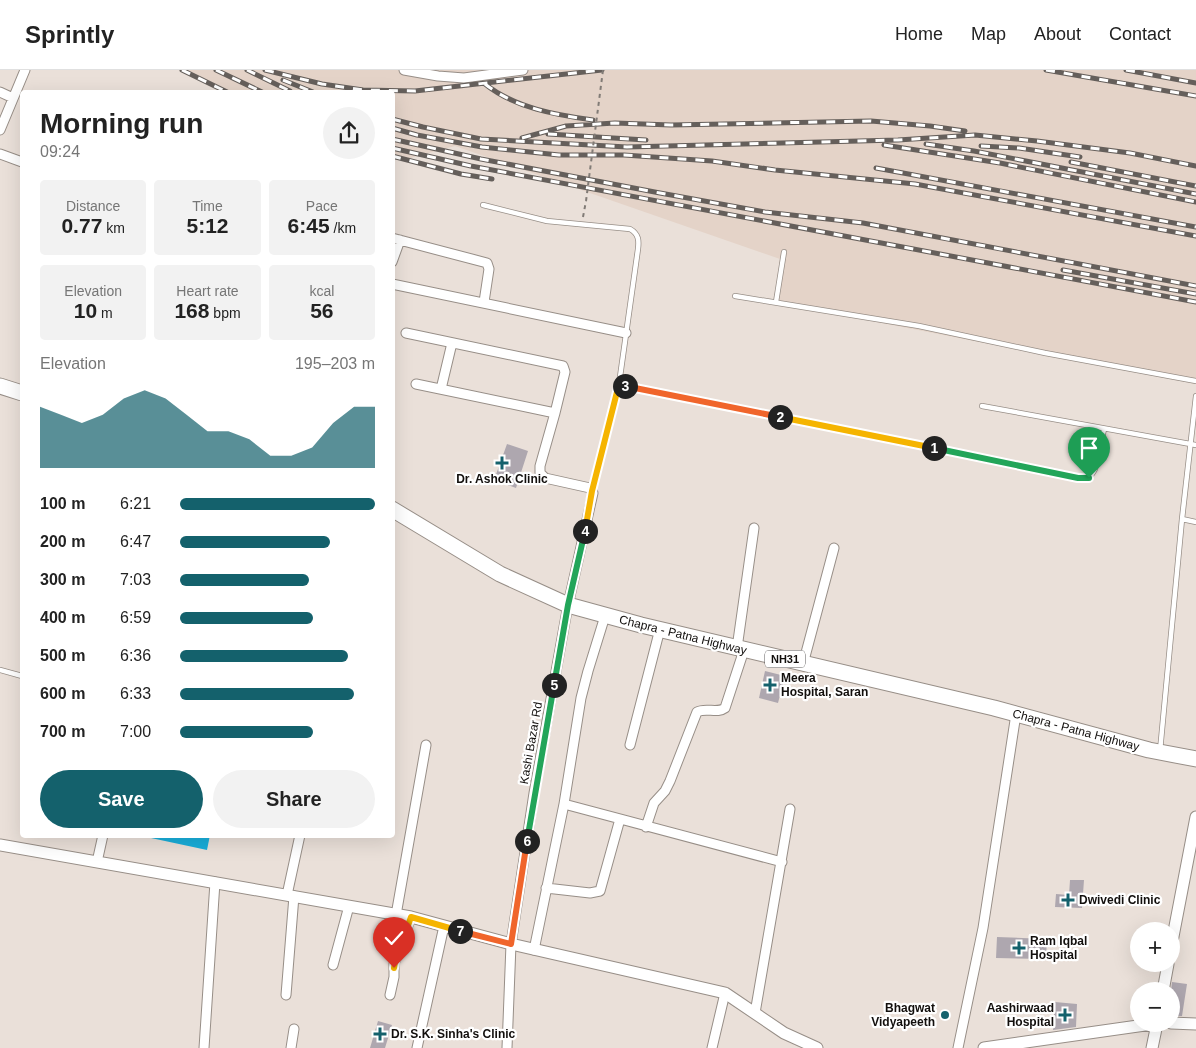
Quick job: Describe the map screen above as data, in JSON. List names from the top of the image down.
{
  "streets": {
    "highway": ["Chapra - Patna Highway", "NH31"],
    "street": ["Kashi Bazar Rd"]
  },
  "crossings": [
    ["Chapra - Patna Highway", "Kashi Bazar Rd"]
  ],
  "places": {
    "health": [
      "Dr. Ashok Clinic",
      "Meera Hospital, Saran",
      "Dwivedi Clinic",
      "Ram Iqbal Hospital",
      "Aashirwaad Hospital",
      "Dr. S.K. Sinha's Clinic"
    ],
    "other": ["Bhagwat Vidyapeeth"]
  },
  "page": {
    "header": "Sprintly",
    "nav": [
      "Home",
      "Map",
      "About",
      "Contact"
    ],
    "heading": ["Morning run", "09:24"],
    "stats": [
      ["Distance", "0.77 km"],
      ["Time", "5:12"],
      ["Pace", "6:45 /km"],
      ["Elevation", "10 m"],
      ["Heart rate", "168 bpm"],
      ["kcal", "56"]
    ],
    "chart": ["Elevation", "195–203 m"],
    "pins": [
      "3",
      "2",
      "1",
      "4",
      "5",
      "6",
      "7"
    ],
    "list": [
      {
        "name": "100 m",
        "note": "6:21"
      },
      {
        "name": "200 m",
        "note": "6:47"
      },
      {
        "name": "300 m",
        "note": "7:03"
      },
      {
        "name": "400 m",
        "note": "6:59"
      },
      {
        "name": "500 m",
        "note": "6:36"
      },
      {
        "name": "600 m",
        "note": "6:33"
      },
      {
        "name": "700 m",
        "note": "7:00"
      }
    ],
    "buttons": ["Save", "Share"],
    "map_buttons": ["+", "−"]
  }
}
